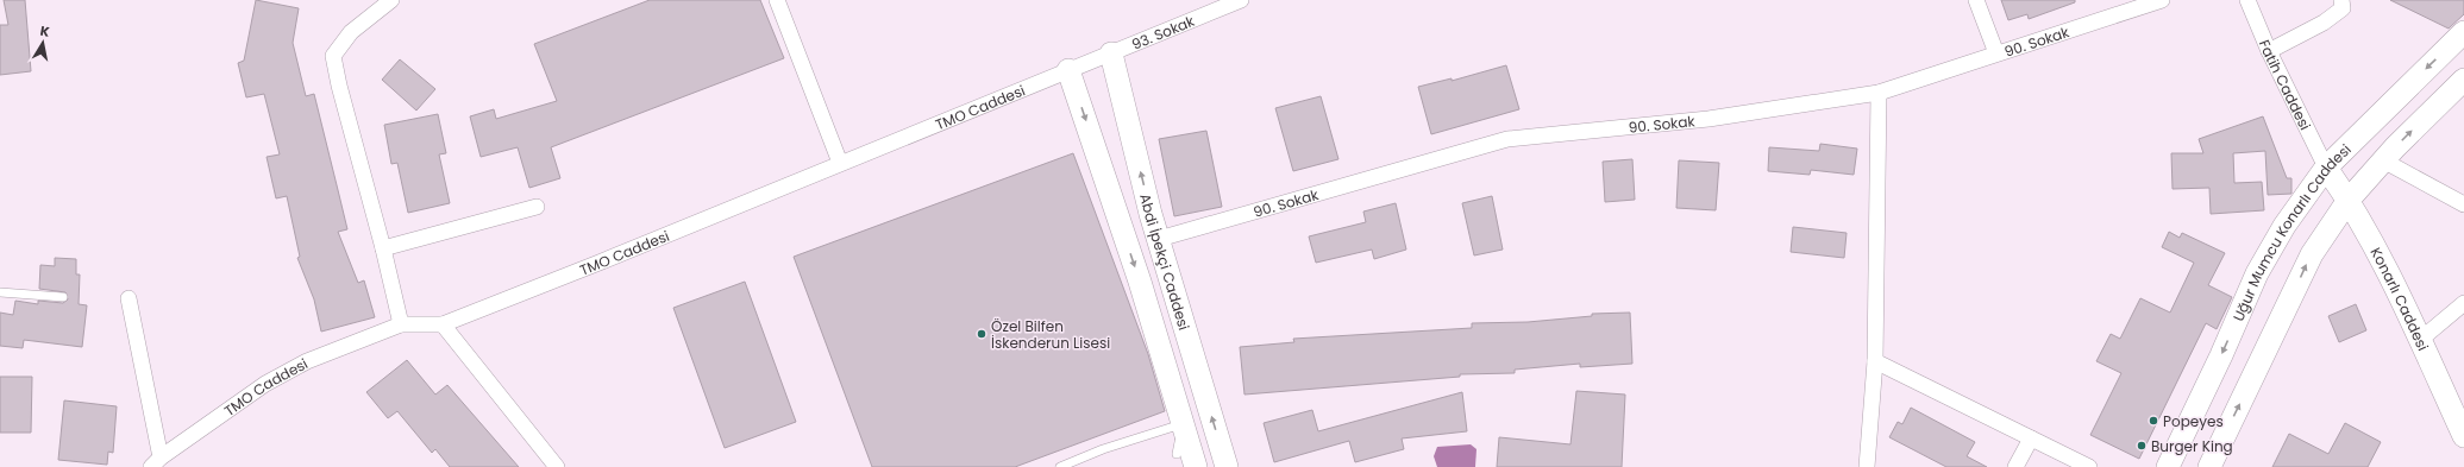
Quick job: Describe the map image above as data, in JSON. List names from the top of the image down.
{
  "streets": {
    "street": [
      "93. Sokak",
      "90. Sokak",
      "Fatih Caddesi",
      "TMO Caddesi",
      "Uğur Mumcu Konarlı Caddesi",
      "Abdi İpekçi Caddesi",
      "Konarlı Caddesi"
    ]
  },
  "crossings": [
    ["93. Sokak", "TMO Caddesi"],
    ["93. Sokak", "Abdi İpekçi Caddesi"],
    ["90. Sokak", "Abdi İpekçi Caddesi"],
    ["Fatih Caddesi", "Uğur Mumcu Konarlı Caddesi"],
    ["Fatih Caddesi", "Konarlı Caddesi"],
    ["TMO Caddesi", "Abdi İpekçi Caddesi"],
    ["Uğur Mumcu Konarlı Caddesi", "Konarlı Caddesi"]
  ],
  "places": ["Özel Bilfen İskenderun Lisesi", "Popeyes", "Burger King"],
  "north": "top"
}
